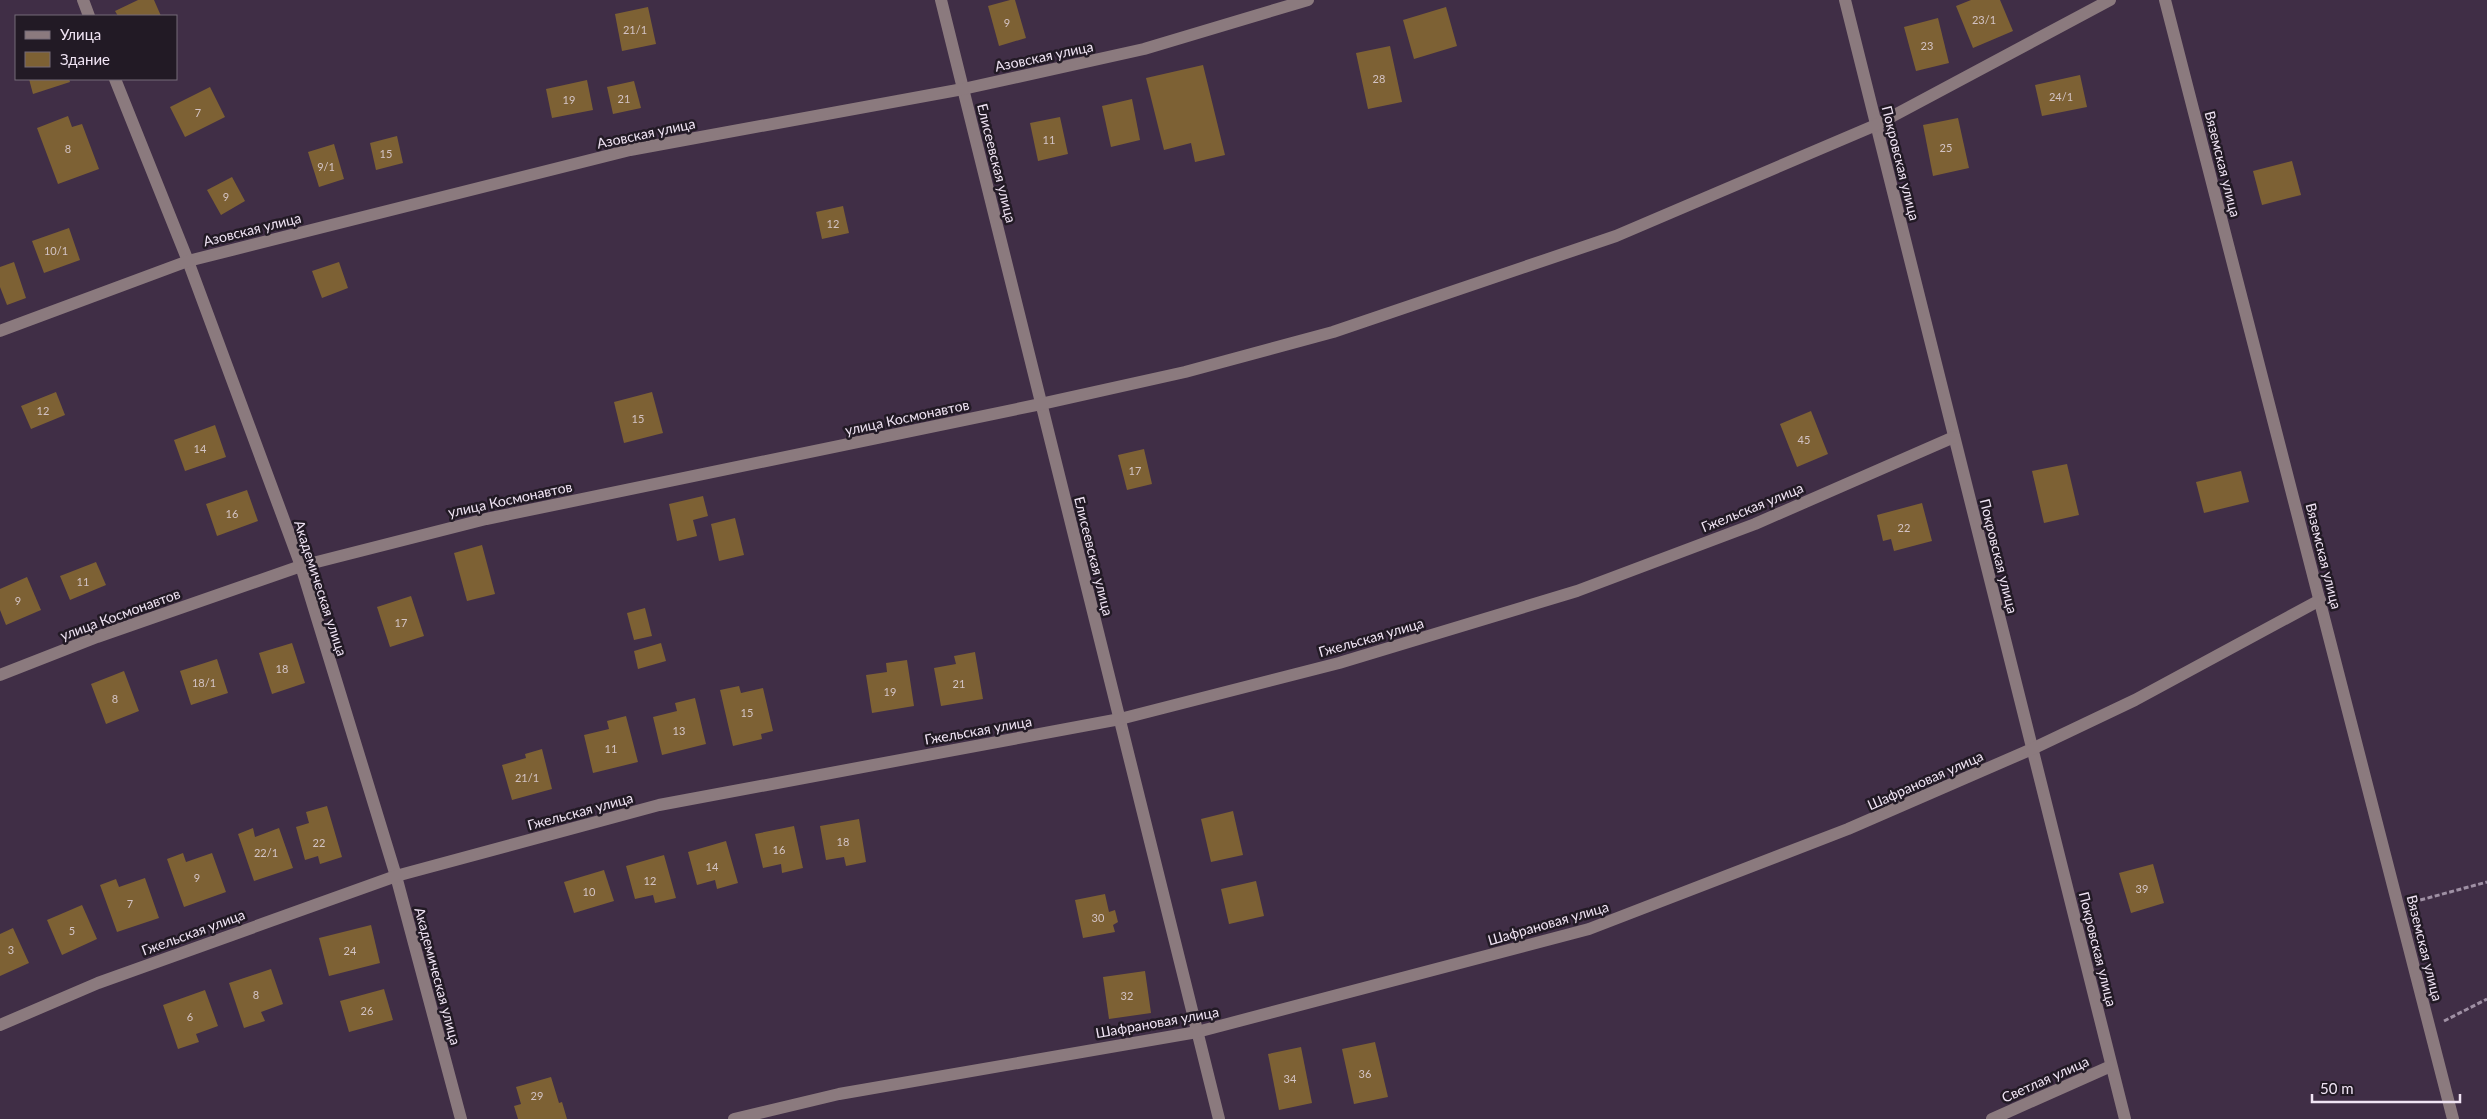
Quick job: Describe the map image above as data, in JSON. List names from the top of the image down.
{
  "streets": {
    "street": [
      "Азовская улица",
      "Елисеевская улица",
      "Покровская улица",
      "Вяземская улица",
      "улица Космонавтов",
      "Гжельская улица",
      "Академическая улица",
      "Шафрановая улица",
      "Светлая улица"
    ]
  },
  "crossings": [
    ["Азовская улица", "Елисеевская улица"],
    ["Азовская улица", "Академическая улица"],
    ["Елисеевская улица", "улица Космонавтов"],
    ["Елисеевская улица", "Гжельская улица"],
    ["Елисеевская улица", "Шафрановая улица"],
    ["Покровская улица", "улица Космонавтов"],
    ["Покровская улица", "Гжельская улица"],
    ["Покровская улица", "Шафрановая улица"],
    ["Покровская улица", "Светлая улица"],
    ["Вяземская улица", "Шафрановая улица"],
    ["улица Космонавтов", "Академическая улица"],
    ["Гжельская улица", "Академическая улица"]
  ],
  "house_numbers": [
    "23/1",
    "9",
    "21/1",
    "23",
    "28",
    "24/1",
    "21",
    "19",
    "7",
    "11",
    "25",
    "8",
    "15",
    "9/1",
    "9",
    "12",
    "10/1",
    "12",
    "15",
    "45",
    "14",
    "17",
    "16",
    "22",
    "11",
    "9",
    "17",
    "18",
    "18/1",
    "21",
    "19",
    "8",
    "15",
    "13",
    "11",
    "21/1",
    "18",
    "22",
    "16",
    "22/1",
    "14",
    "9",
    "12",
    "39",
    "10",
    "7",
    "30",
    "5",
    "3",
    "24",
    "8",
    "32",
    "26",
    "6",
    "36",
    "34",
    "29"
  ],
  "legend": ["Улица", "Здание"],
  "scale_bar": "50 m"
}
